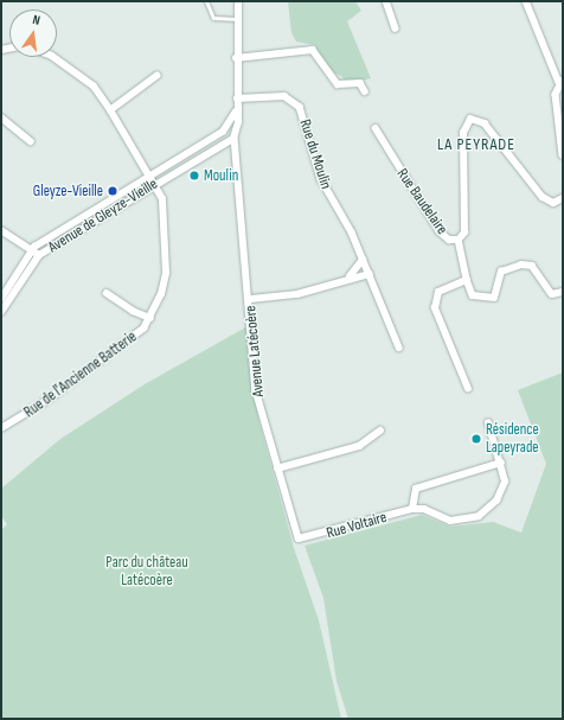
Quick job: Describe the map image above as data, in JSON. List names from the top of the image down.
{
  "streets": {
    "street": [
      "Rue du Moulin",
      "Rue Baudelaire",
      "Avenue de Gleyze-Vieille",
      "Avenue Latécoère",
      "Rue de l'Ancienne Batterie",
      "Rue Voltaire"
    ]
  },
  "crossings": [
    ["Rue du Moulin", "Avenue Latécoère"],
    ["Avenue de Gleyze-Vieille", "Rue de l'Ancienne Batterie"],
    ["Avenue Latécoère", "Rue Voltaire"]
  ],
  "districts": ["LA PEYRADE"],
  "parks": ["Parc du château Latécoère"],
  "places": ["Moulin", "Gleyze-Vieille", "Résidence Lapeyrade"],
  "north": "top"
}
